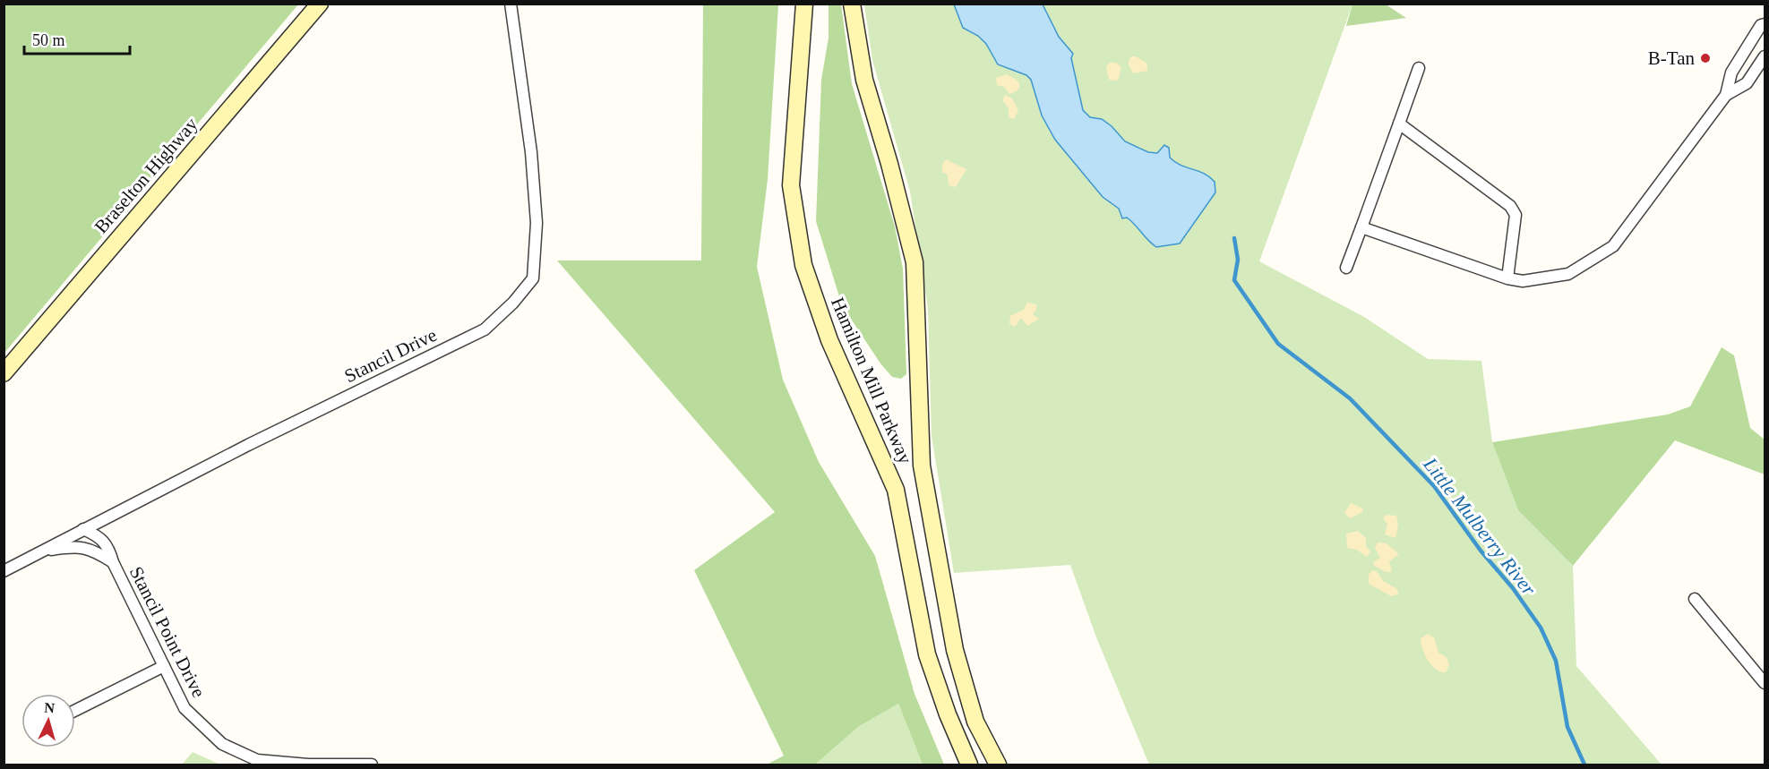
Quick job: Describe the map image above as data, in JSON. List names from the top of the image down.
{
  "streets": {
    "street": [
      "Braselton Highway",
      "Stancil Drive",
      "Hamilton Mill Parkway",
      "Stancil Point Drive"
    ]
  },
  "crossings": [
    ["Stancil Drive", "Stancil Point Drive"]
  ],
  "water": ["Little Mulberry River"],
  "places": ["B-Tan"],
  "scale_bar": "50 m",
  "north": "top"
}
